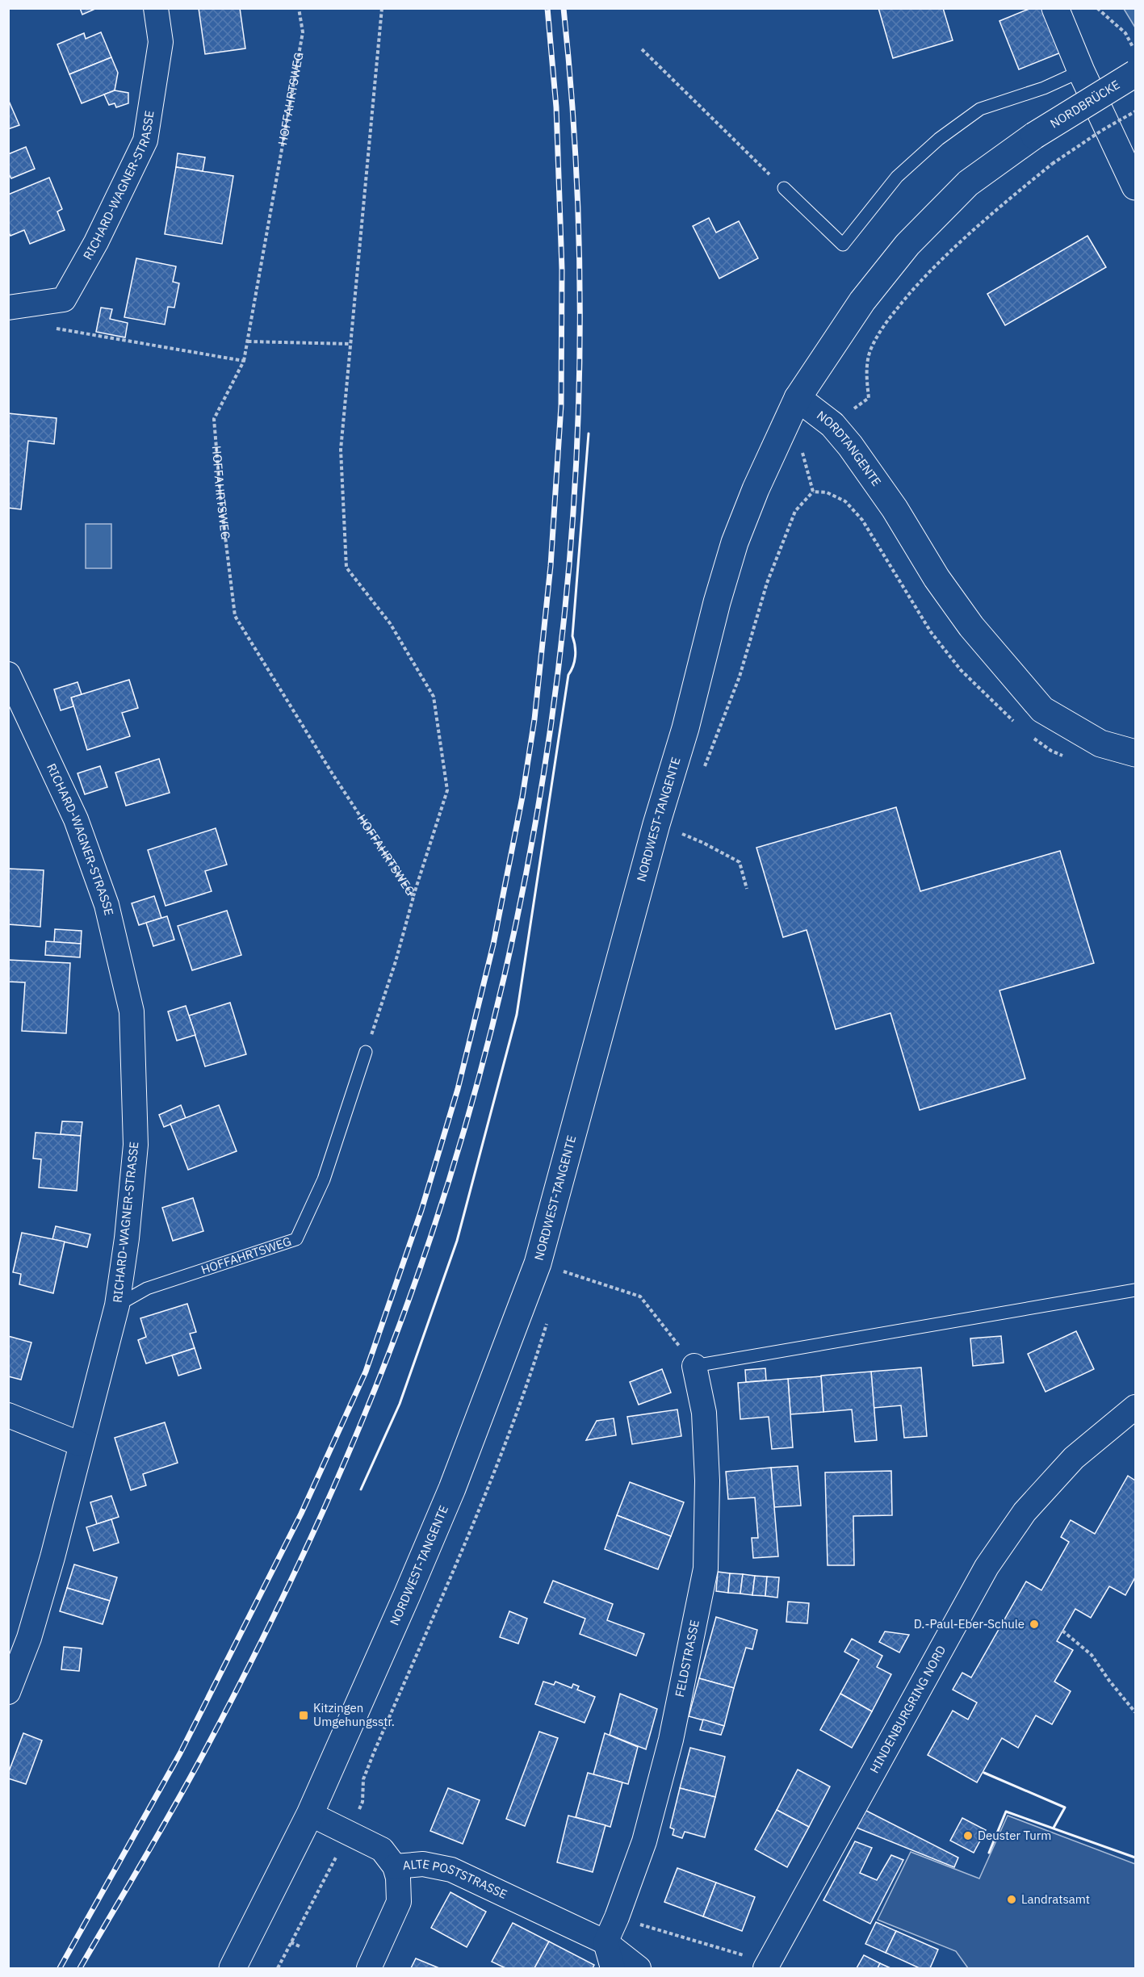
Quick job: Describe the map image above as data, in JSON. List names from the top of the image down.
{
  "streets": {
    "main road": ["NORDBRÜCKE", "NORDTANGENTE", "NORDWEST-TANGENTE"],
    "street": [
      "RICHARD-WAGNER-STRASSE",
      "FELDSTRASSE",
      "HINDENBURGRING NORD",
      "ALTE POSTSTRASSE"
    ],
    "lane": ["HOFFAHRTSWEG"]
  },
  "crossings": [
    ["HOFFAHRTSWEG", "RICHARD-WAGNER-STRASSE"],
    ["NORDBRÜCKE", "NORDTANGENTE"],
    ["NORDBRÜCKE", "NORDWEST-TANGENTE"],
    ["NORDTANGENTE", "NORDWEST-TANGENTE"],
    ["NORDWEST-TANGENTE", "ALTE POSTSTRASSE"],
    ["FELDSTRASSE", "ALTE POSTSTRASSE"]
  ],
  "places": {
    "other": ["D.-Paul-Eber-Schule", "Deuster Turm", "Landratsamt"],
    "transit": ["Kitzingen Umgehungsstr."]
  }
}
